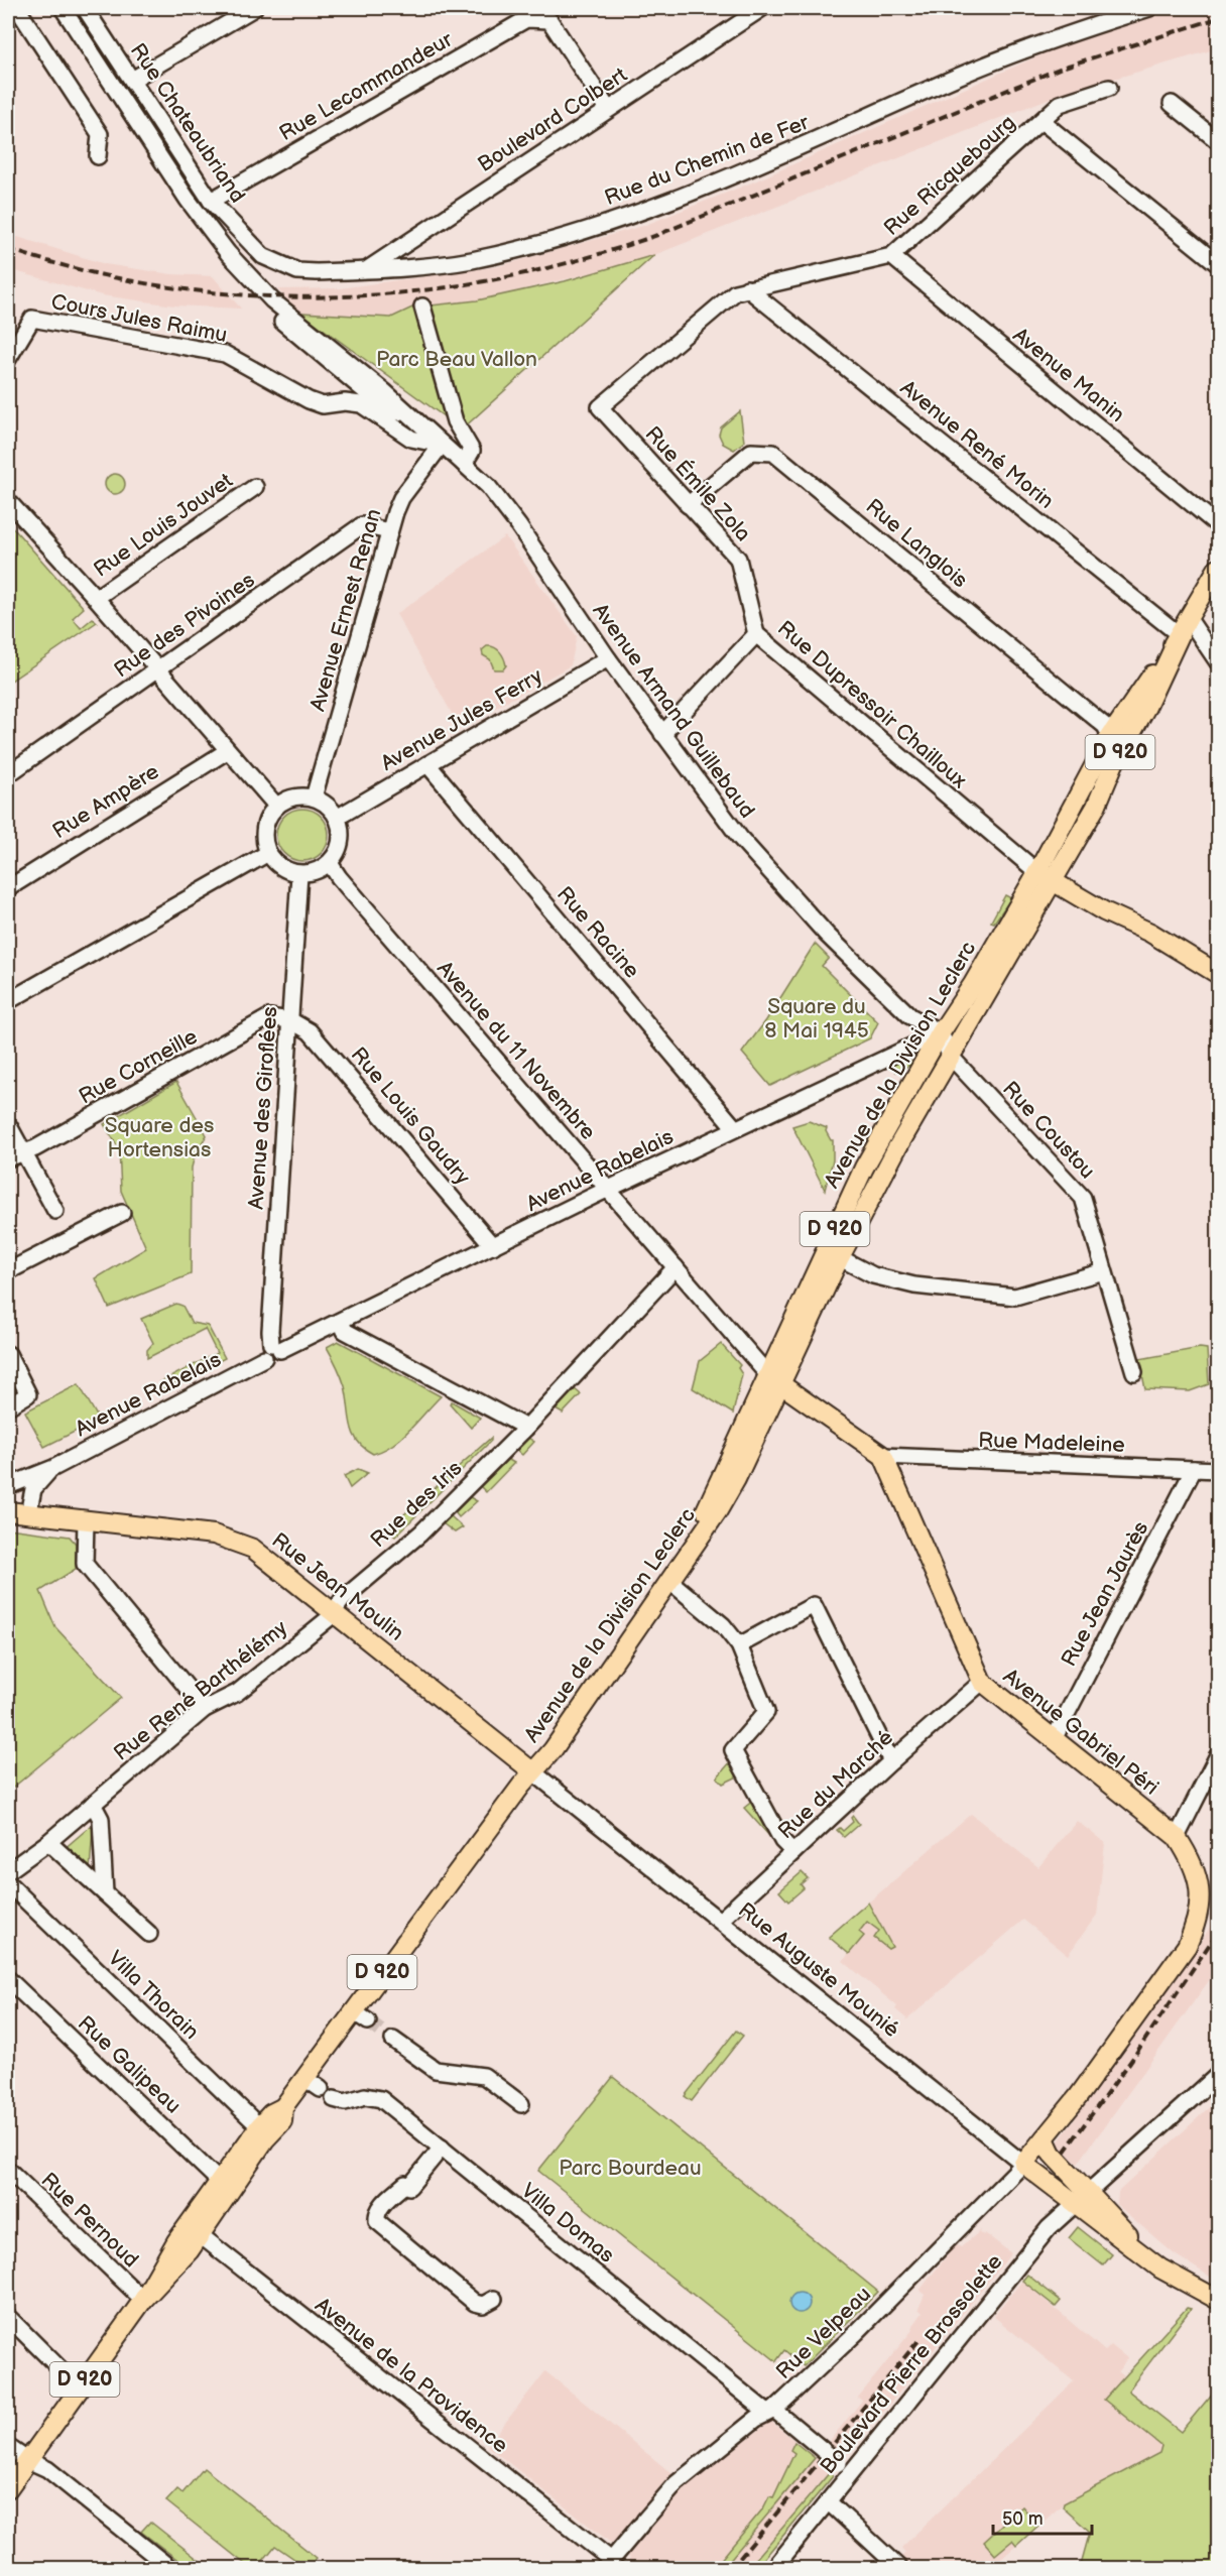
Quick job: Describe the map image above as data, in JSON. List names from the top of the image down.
{
  "streets": {
    "main road": [
      "D 920",
      "Avenue de la Division Leclerc",
      "Rue Jean Moulin",
      "Avenue Gabriel Péri",
      "Rue Auguste Mounié"
    ],
    "street": [
      "Rue Lecommandeur",
      "Boulevard Colbert",
      "Rue Chateaubriand",
      "Rue du Chemin de Fer",
      "Rue Ricquebourg",
      "Cours Jules Raimu",
      "Avenue Manin",
      "Avenue René Morin",
      "Rue Émile Zola",
      "Rue Louis Jouvet",
      "Rue Langlois",
      "Avenue Ernest Renan",
      "Rue des Pivoines",
      "Rue Dupressoir Chailloux",
      "Avenue Armand Guillebaud",
      "Avenue Jules Ferry",
      "Rue Ampère",
      "Rue Racine",
      "Avenue du 11 Novembre",
      "Rue Corneille",
      "Avenue des Giroflées",
      "Rue Louis Gaudry",
      "Rue Coustou",
      "Avenue Rabelais",
      "Rue Madeleine",
      "Rue des Iris",
      "Rue Jean Jaurès",
      "Rue René Barthélémy",
      "Rue du Marché",
      "Villa Thorain",
      "Rue Galipeau",
      "Rue Pernoud",
      "Villa Domas",
      "Rue Velpeau",
      "Boulevard Pierre Brossolette",
      "Avenue de la Providence"
    ]
  },
  "crossings": [
    ["Rue Lecommandeur", "Boulevard Colbert"],
    ["Rue Lecommandeur", "Rue Chateaubriand"],
    ["Boulevard Colbert", "Rue du Chemin de Fer"],
    ["Rue Chateaubriand", "Rue du Chemin de Fer"],
    ["Rue Ricquebourg", "Avenue Manin"],
    ["Rue Ricquebourg", "Avenue René Morin"],
    ["Rue Ricquebourg", "Rue Émile Zola"],
    ["Cours Jules Raimu", "Avenue Ernest Renan"],
    ["Cours Jules Raimu", "Avenue Armand Guillebaud"],
    ["Avenue René Morin", "Avenue de la Division Leclerc"],
    ["Rue Émile Zola", "Rue Langlois"],
    ["Rue Émile Zola", "Rue Dupressoir Chailloux"],
    ["Rue Langlois", "Avenue de la Division Leclerc"],
    ["Avenue Ernest Renan", "Rue des Pivoines"],
    ["Avenue Ernest Renan", "Avenue Armand Guillebaud"],
    ["Avenue Ernest Renan", "Avenue Jules Ferry"],
    ["Avenue Ernest Renan", "Avenue du 11 Novembre"],
    ["Avenue Ernest Renan", "Avenue des Giroflées"],
    ["Rue Dupressoir Chailloux", "Avenue Armand Guillebaud"],
    ["Rue Dupressoir Chailloux", "Avenue de la Division Leclerc"],
    ["Avenue Armand Guillebaud", "Avenue Jules Ferry"],
    ["Avenue Armand Guillebaud", "Avenue de la Division Leclerc"],
    ["Avenue Armand Guillebaud", "Rue Coustou"],
    ["Avenue Armand Guillebaud", "Avenue Rabelais"],
    ["Avenue Jules Ferry", "Rue Racine"],
    ["Avenue Jules Ferry", "Avenue du 11 Novembre"],
    ["Avenue Jules Ferry", "Avenue des Giroflées"],
    ["D 920", "Avenue de la Division Leclerc"],
    ["D 920", "Rue Jean Moulin"],
    ["D 920", "Rue Auguste Mounié"],
    ["D 920", "Villa Thorain"],
    ["D 920", "Rue Galipeau"],
    ["D 920", "Rue Pernoud"],
    ["D 920", "Avenue de la Providence"],
    ["Rue Racine", "Avenue Rabelais"],
    ["Avenue du 11 Novembre", "Avenue de la Division Leclerc"],
    ["Avenue du 11 Novembre", "Avenue des Giroflées"],
    ["Avenue du 11 Novembre", "Avenue Rabelais"],
    ["Avenue du 11 Novembre", "Rue des Iris"],
    ["Avenue de la Division Leclerc", "Rue Coustou"],
    ["Avenue de la Division Leclerc", "Avenue Rabelais"],
    ["Avenue de la Division Leclerc", "Rue Jean Moulin"],
    ["Avenue de la Division Leclerc", "Rue Auguste Mounié"],
    ["Rue Corneille", "Avenue des Giroflées"],
    ["Rue Corneille", "Rue Louis Gaudry"],
    ["Avenue des Giroflées", "Rue Louis Gaudry"],
    ["Avenue des Giroflées", "Avenue Rabelais"],
    ["Rue Louis Gaudry", "Avenue Rabelais"],
    ["Rue Coustou", "Avenue Rabelais"],
    ["Avenue Rabelais", "Rue Jean Moulin"],
    ["Rue Madeleine", "Rue Jean Jaurès"],
    ["Rue Madeleine", "Avenue Gabriel Péri"],
    ["Rue des Iris", "Rue Jean Moulin"],
    ["Rue des Iris", "Rue René Barthélémy"],
    ["Rue Jean Moulin", "Rue René Barthélémy"],
    ["Rue Jean Moulin", "Rue Auguste Mounié"],
    ["Rue Jean Jaurès", "Avenue Gabriel Péri"],
    ["Avenue Gabriel Péri", "Rue du Marché"],
    ["Avenue Gabriel Péri", "Rue Auguste Mounié"],
    ["Avenue Gabriel Péri", "Rue Velpeau"],
    ["Rue du Marché", "Rue Auguste Mounié"],
    ["Rue Auguste Mounié", "Rue Velpeau"],
    ["Rue Auguste Mounié", "Boulevard Pierre Brossolette"],
    ["Villa Domas", "Rue Velpeau"],
    ["Villa Domas", "Boulevard Pierre Brossolette"],
    ["Rue Velpeau", "Avenue de la Providence"]
  ],
  "parks": [
    "Parc Beau Vallon",
    "Square du 8 Mai 1945",
    "Square des Hortensias",
    "Parc Bourdeau"
  ],
  "scale_bar": "50 m"
}
